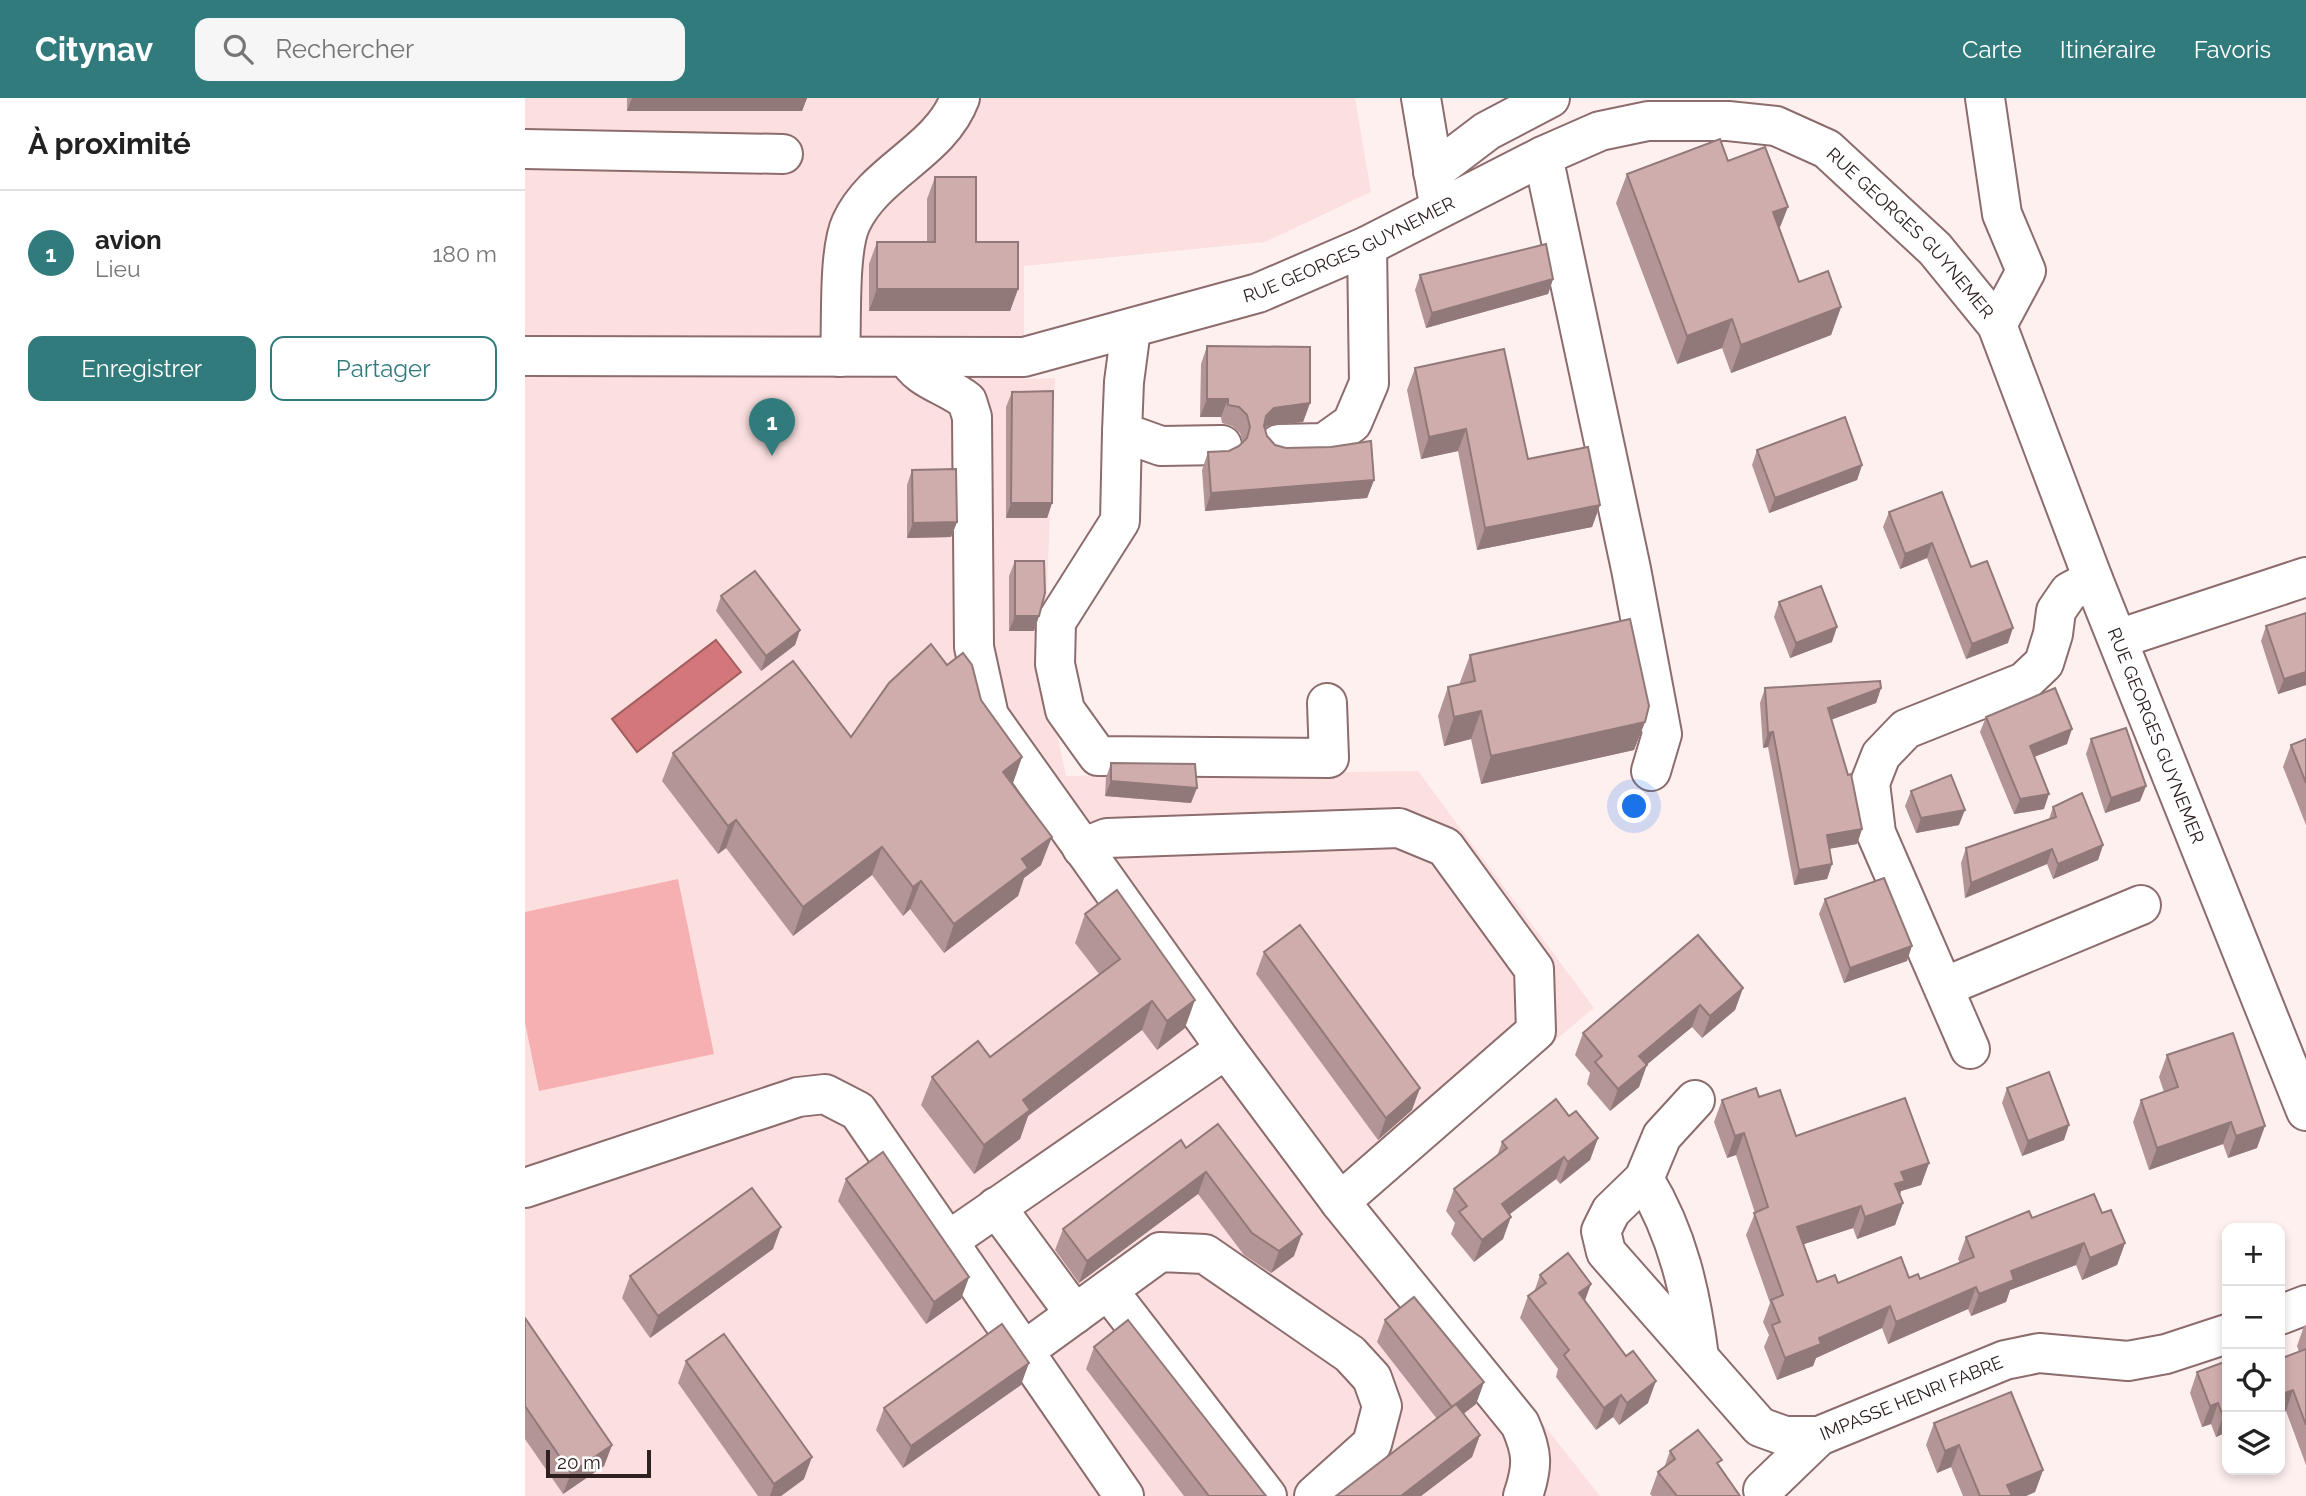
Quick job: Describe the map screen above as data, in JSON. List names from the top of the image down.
{
  "streets": {
    "street": ["RUE GEORGES GUYNEMER", "IMPASSE HENRI FABRE"]
  },
  "scale_bar": "20 m",
  "page": {
    "header": "Citynav",
    "search": "Rechercher",
    "nav": ["Carte", "Itinéraire", "Favoris"],
    "heading": "À proximité",
    "list": [
      {
        "mark": "1",
        "name": "avion",
        "note": "Lieu",
        "value": "180 m"
      }
    ],
    "buttons": ["Enregistrer", "Partager"],
    "pins": "1",
    "map_buttons": ["+", "−"],
    "scale": "20 m"
  }
}
